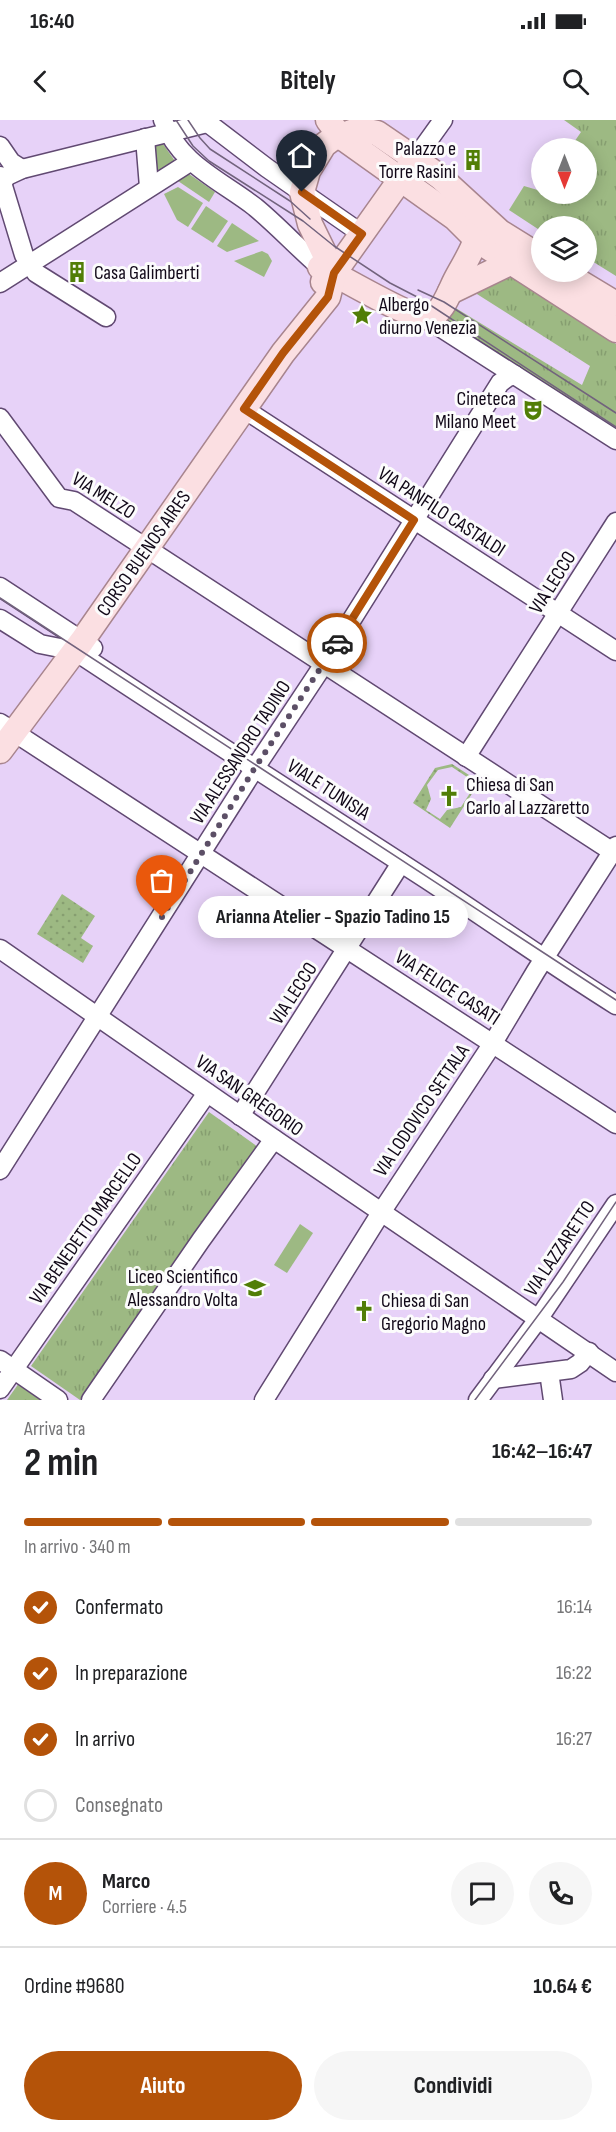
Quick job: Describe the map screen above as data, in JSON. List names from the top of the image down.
{
  "streets": {
    "main road": ["CORSO BUENOS AIRES"],
    "street": [
      "VIA MELZO",
      "VIA PANFILO CASTALDI",
      "VIA LECCO",
      "VIA ALESSANDRO TADINO",
      "VIALE TUNISIA",
      "VIA FELICE CASATI",
      "VIA SAN GREGORIO",
      "VIA LODOVICO SETTALA",
      "VIA BENEDETTO MARCELLO",
      "VIA LAZZARETTO"
    ]
  },
  "crossings": [
    ["VIA MELZO", "CORSO BUENOS AIRES"],
    ["VIA MELZO", "VIA LECCO"],
    ["VIA MELZO", "VIA ALESSANDRO TADINO"],
    ["VIA MELZO", "VIA LODOVICO SETTALA"],
    ["VIA PANFILO CASTALDI", "CORSO BUENOS AIRES"],
    ["VIA PANFILO CASTALDI", "VIA LECCO"],
    ["VIA PANFILO CASTALDI", "VIA ALESSANDRO TADINO"],
    ["CORSO BUENOS AIRES", "VIALE TUNISIA"],
    ["CORSO BUENOS AIRES", "VIA FELICE CASATI"],
    ["VIA LECCO", "VIALE TUNISIA"],
    ["VIA LECCO", "VIA FELICE CASATI"],
    ["VIA LECCO", "VIA SAN GREGORIO"],
    ["VIA ALESSANDRO TADINO", "VIALE TUNISIA"],
    ["VIA ALESSANDRO TADINO", "VIA FELICE CASATI"],
    ["VIA ALESSANDRO TADINO", "VIA SAN GREGORIO"],
    ["VIALE TUNISIA", "VIA LODOVICO SETTALA"],
    ["VIA FELICE CASATI", "VIA LODOVICO SETTALA"],
    ["VIA SAN GREGORIO", "VIA LODOVICO SETTALA"],
    ["VIA SAN GREGORIO", "VIA BENEDETTO MARCELLO"],
    ["VIA SAN GREGORIO", "VIA LAZZARETTO"]
  ],
  "places": {
    "building": ["Palazzo e Torre Rasini", "Casa Galimberti"],
    "place": ["Albergo diurno Venezia"],
    "theatre": ["Cineteca Milano Meet"],
    "church": ["Chiesa di San Carlo al Lazzaretto", "Chiesa di San Gregorio Magno"],
    "other": ["Arianna Atelier - Spazio Tadino 15"],
    "school or university": ["Liceo Scientifico Alessandro Volta"]
  },
  "north": "bottom",
  "page": {
    "status": "16:40",
    "header": "Bitely",
    "bubble": "Arianna Atelier - Spazio Tadino 15",
    "heading": ["2 min", "Arriva tra", "16:42–16:47"],
    "panel": [
      "Marco",
      "Corriere · 4.5",
      "Ordine #9680",
      "10.64 €"
    ],
    "bar": "In arrivo · 340 m",
    "list": [
      ["Confermato", "16:14"],
      ["In preparazione", "16:22"],
      ["In arrivo", "16:27"],
      "Consegnato"
    ],
    "round": "M",
    "buttons": ["Aiuto", "Condividi"]
  }
}
